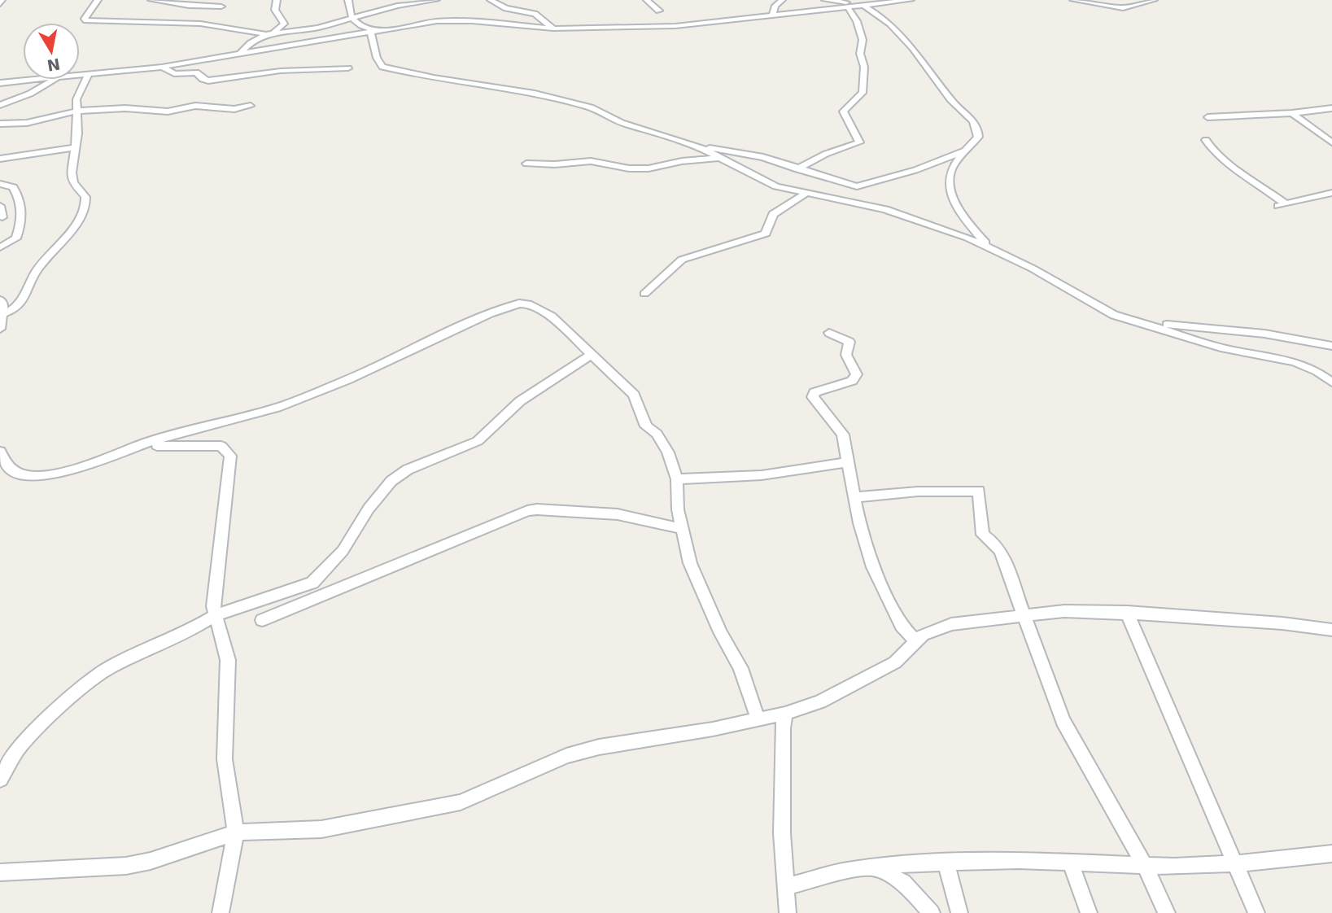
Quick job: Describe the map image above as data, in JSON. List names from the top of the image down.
{
  "north": "bottom"
}
